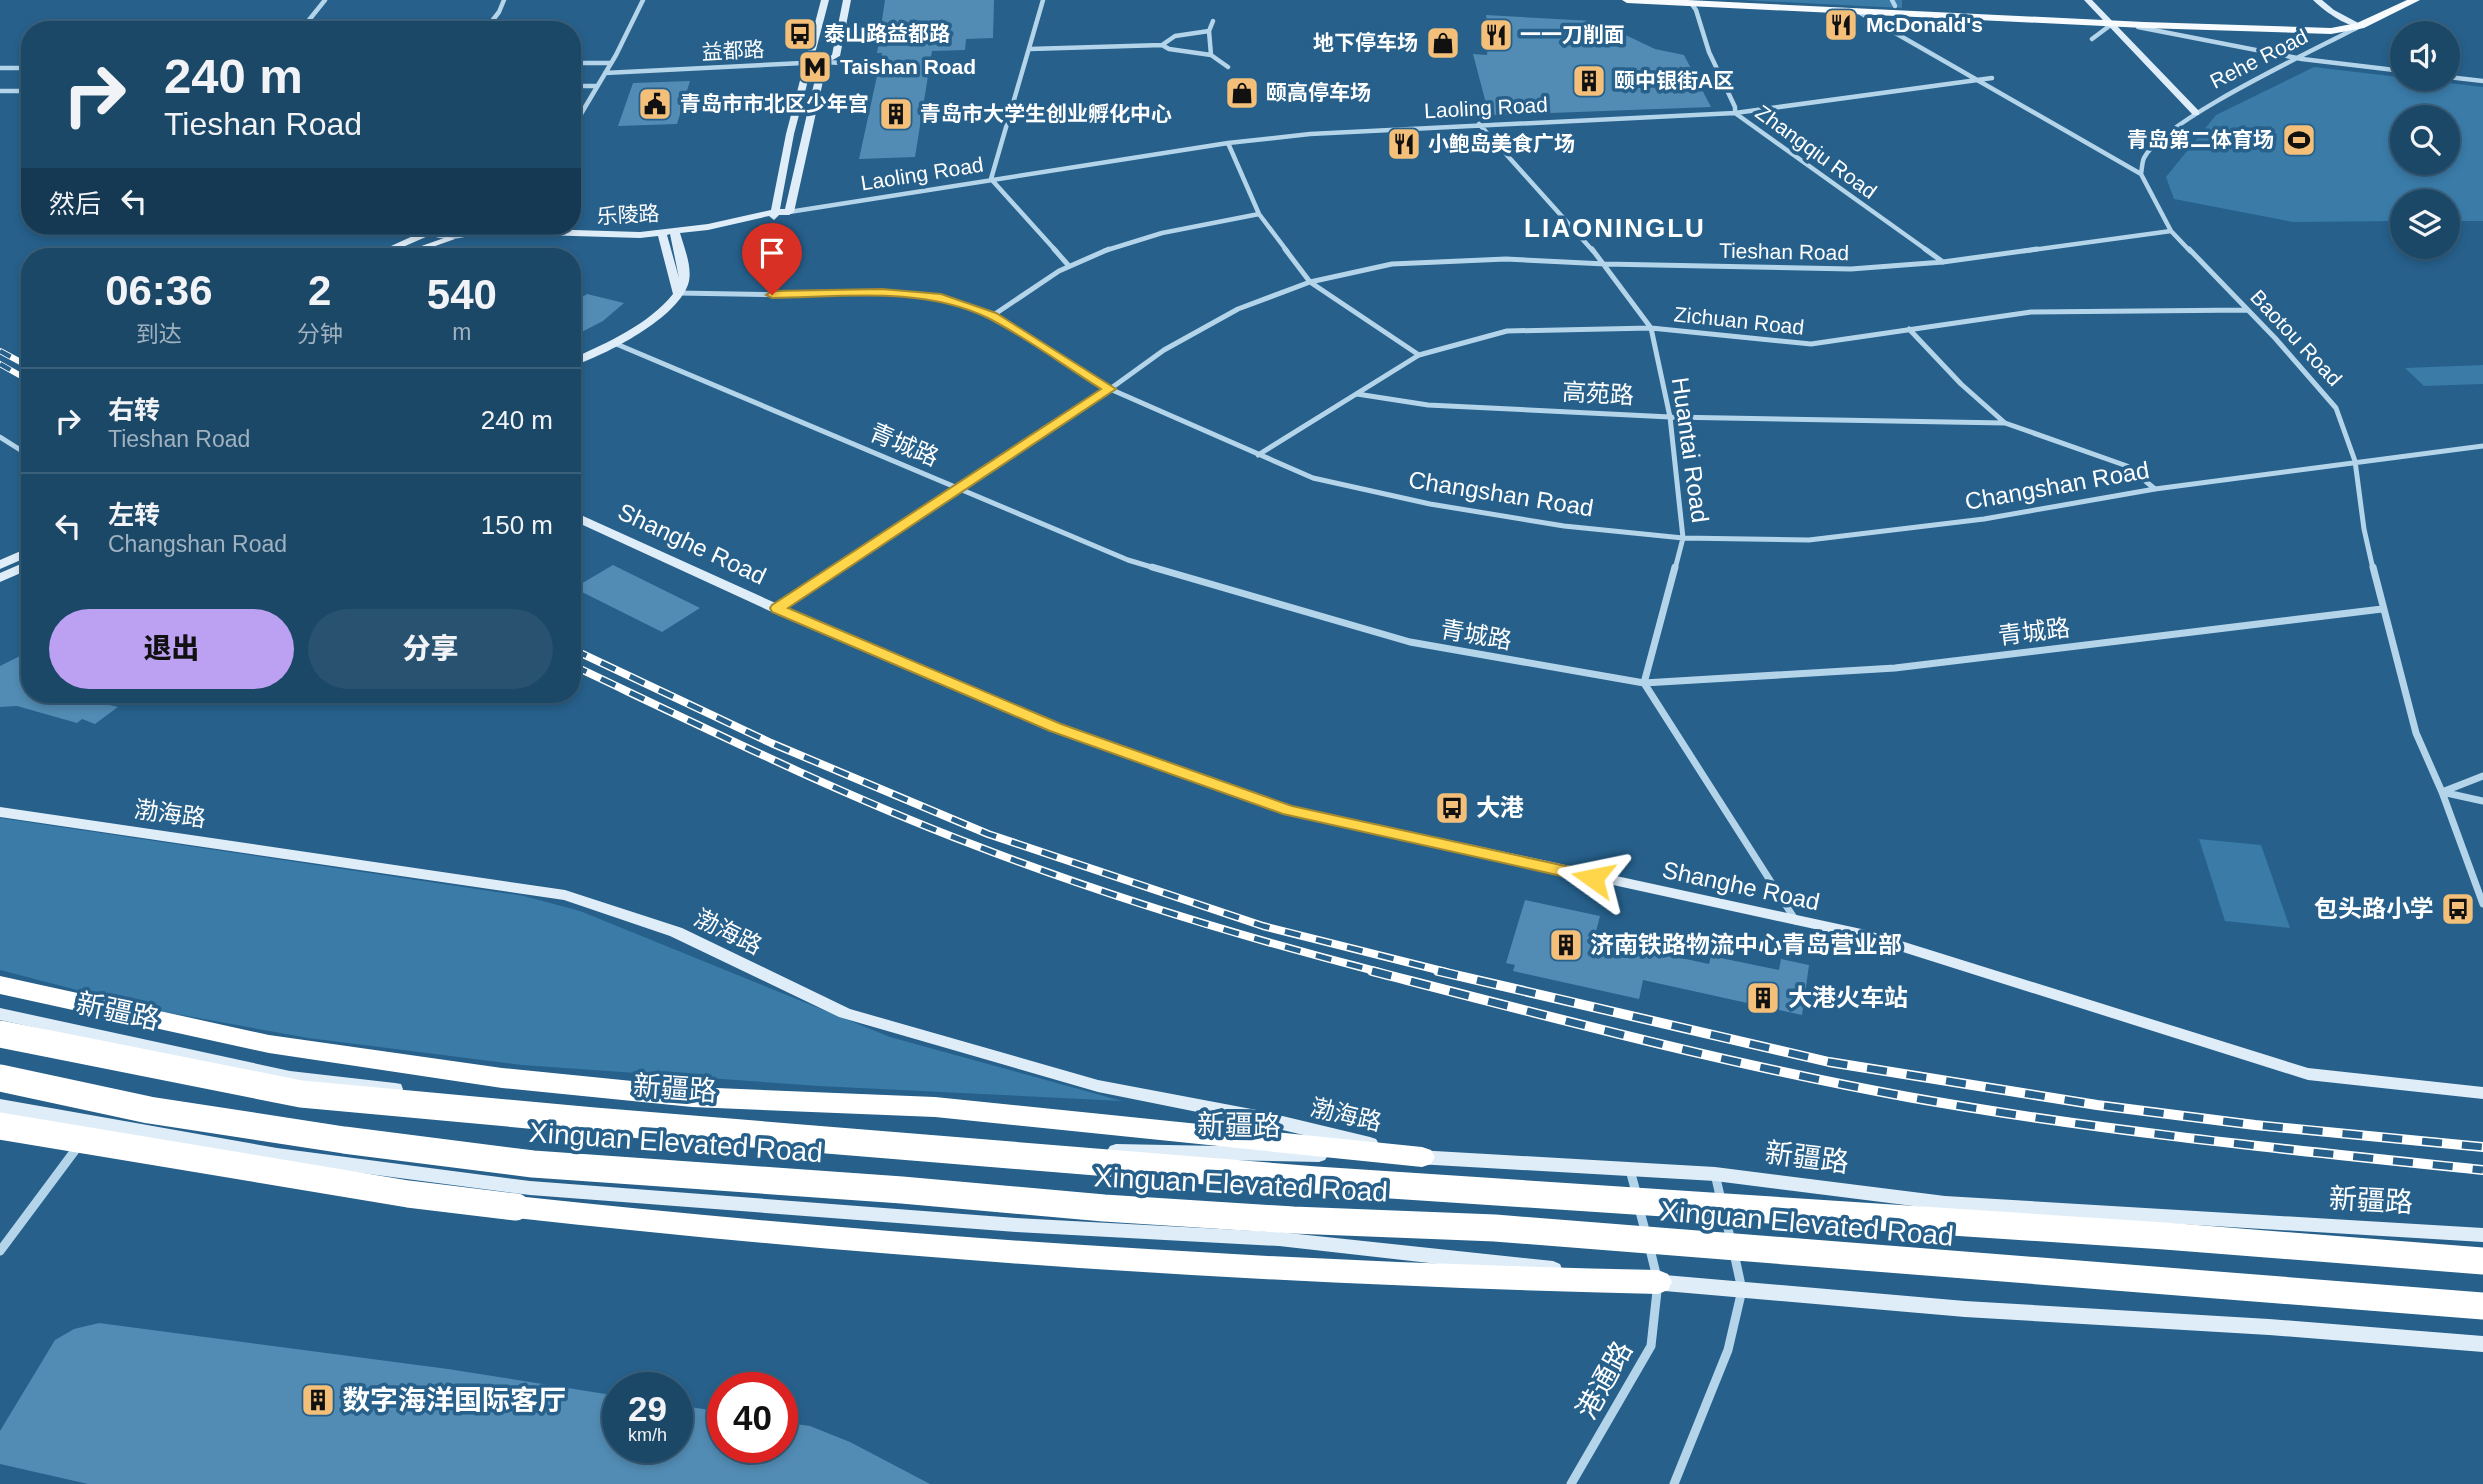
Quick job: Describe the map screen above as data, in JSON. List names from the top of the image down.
{
  "streets": {
    "highway": ["Xinguan Elevated Road"],
    "main road": ["Rehe Road"],
    "street": [
      "益都路",
      "Laoling Road",
      "Zhangqiu Road",
      "乐陵路",
      "Tieshan Road",
      "Zichuan Road",
      "Baotou Road",
      "高苑路",
      "青城路",
      "Huantai Road",
      "Changshan Road",
      "Shanghe Road",
      "渤海路",
      "新疆路",
      "港通路"
    ]
  },
  "crossings": [
    ["Rehe Road", "Baotou Road"],
    ["Laoling Road", "Zhangqiu Road"],
    ["Laoling Road", "Huantai Road"],
    ["Zhangqiu Road", "Tieshan Road"],
    ["Tieshan Road", "Baotou Road"],
    ["Tieshan Road", "青城路"],
    ["Tieshan Road", "Huantai Road"],
    ["Tieshan Road", "Changshan Road"],
    ["Tieshan Road", "Shanghe Road"],
    ["Zichuan Road", "Baotou Road"],
    ["Zichuan Road", "高苑路"],
    ["Zichuan Road", "Huantai Road"],
    ["Zichuan Road", "Changshan Road"],
    ["Baotou Road", "青城路"],
    ["Baotou Road", "Changshan Road"],
    ["高苑路", "Huantai Road"],
    ["高苑路", "Changshan Road"],
    ["青城路", "Huantai Road"],
    ["Huantai Road", "Changshan Road"],
    ["渤海路", "新疆路"],
    ["新疆路", "港通路"]
  ],
  "districts": ["LIAONINGLU"],
  "places": {
    "restaurant": ["McDonald's", "一一刀削面", "小鲍岛美食广场"],
    "bus stop": ["泰山路益都路", "大港", "包头路小学"],
    "shop": ["地下停车场", "颐高停车场"],
    "metro station": ["Taishan Road"],
    "building": [
      "颐中银街A区",
      "青岛市大学生创业孵化中心",
      "济南铁路物流中心青岛营业部",
      "大港火车站",
      "数字海洋国际客厅"
    ],
    "public building": ["青岛市市北区少年宫"],
    "sports": ["青岛第二体育场"]
  },
  "page": {
    "turn": ["240 m", "Tieshan Road"],
    "then": "然后",
    "eta": [
      "06:36",
      "到达",
      "2",
      "分钟",
      "540",
      "m"
    ],
    "list": [
      {
        "name": "右转",
        "note": "Tieshan Road",
        "value": "240 m"
      },
      {
        "name": "左转",
        "note": "Changshan Road",
        "value": "150 m"
      }
    ],
    "buttons": ["退出", "分享"],
    "speed": "29 km/h",
    "limit": "40"
  }
}
